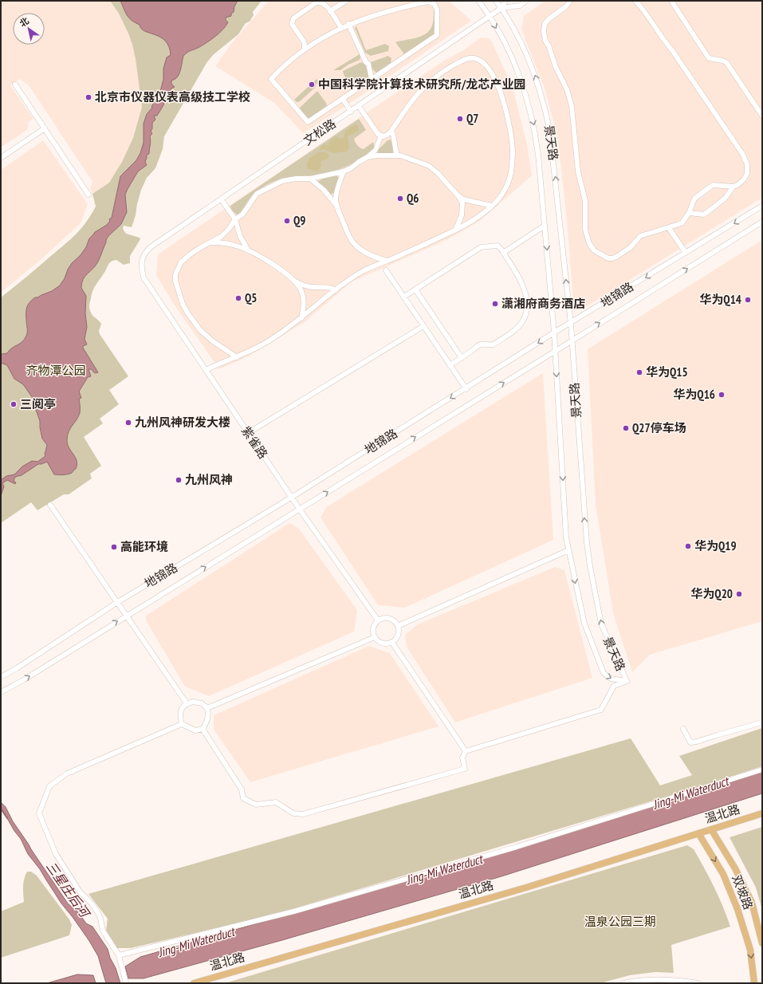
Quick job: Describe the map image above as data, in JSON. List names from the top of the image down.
{
  "streets": {
    "main road": ["温北路", "双坡路"],
    "street": [
      "文松路",
      "景天路",
      "地锦路",
      "紫雀路"
    ]
  },
  "crossings": [
    ["文松路", "景天路"],
    ["文松路", "紫雀路"],
    ["景天路", "地锦路"],
    ["地锦路", "紫雀路"],
    ["温北路", "双坡路"]
  ],
  "water": ["Jing-Mi Waterduct", "三星庄后河"],
  "parks": ["齐物潭公园", "温泉公园三期"],
  "places": [
    "中国科学院计算技术研究所/龙芯产业园",
    "北京市仪器仪表高级技工学校",
    "Q7",
    "Q6",
    "Q9",
    "Q5",
    "华为Q14",
    "潇湘府商务酒店",
    "华为Q15",
    "华为Q16",
    "三阅亭",
    "九州风神研发大楼",
    "Q27停车场",
    "九州风神",
    "华为Q19",
    "高能环境",
    "华为Q20"
  ],
  "north": "top left"
}
